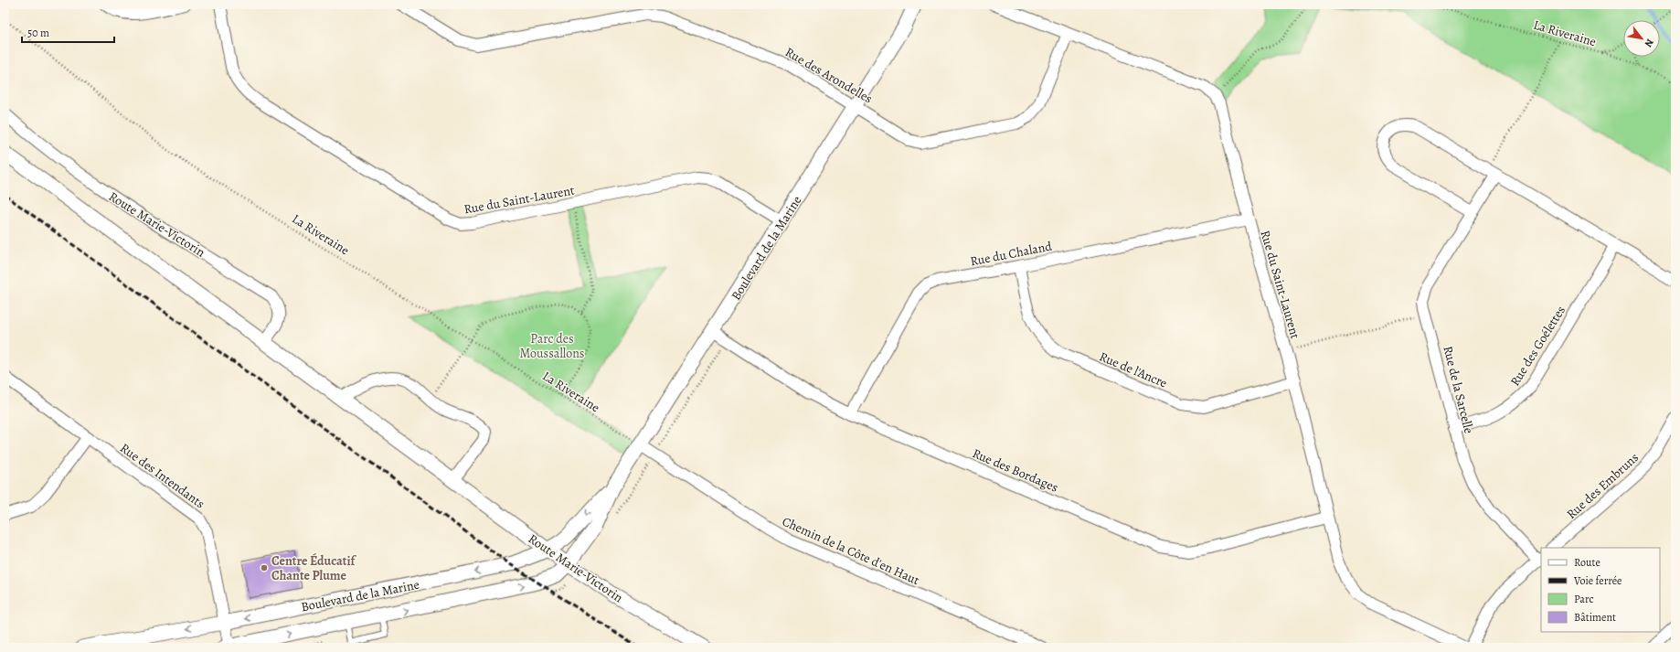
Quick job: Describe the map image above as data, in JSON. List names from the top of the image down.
{
  "streets": {
    "street": [
      "Rue des Arondelles",
      "Rue du Saint-Laurent",
      "Route Marie-Victorin",
      "Boulevard de la Marine",
      "Rue du Chaland",
      "Rue des Goélettes",
      "Rue de l'Ancre",
      "Rue de la Sarcelle",
      "Rue des Bordages",
      "Rue des Intendants",
      "Rue des Embruns",
      "Chemin de la Côte d'en Haut"
    ],
    "path": ["La Riveraine"]
  },
  "crossings": [
    ["La Riveraine", "Boulevard de la Marine"],
    ["La Riveraine", "Chemin de la Côte d'en Haut"],
    ["Rue des Arondelles", "Boulevard de la Marine"],
    ["Rue du Saint-Laurent", "Boulevard de la Marine"],
    ["Rue du Saint-Laurent", "Rue du Chaland"],
    ["Rue du Saint-Laurent", "Rue de l'Ancre"],
    ["Rue du Saint-Laurent", "Rue des Bordages"],
    ["Route Marie-Victorin", "Boulevard de la Marine"],
    ["Boulevard de la Marine", "Rue des Bordages"],
    ["Boulevard de la Marine", "Rue des Intendants"],
    ["Boulevard de la Marine", "Chemin de la Côte d'en Haut"],
    ["Rue du Chaland", "Rue de l'Ancre"],
    ["Rue du Chaland", "Rue des Bordages"],
    ["Rue des Goélettes", "Rue de la Sarcelle"]
  ],
  "parks": ["Parc des Moussallons"],
  "places": ["Centre Éducatif Chante Plume"],
  "legend": [
    "Route",
    "Voie ferrée",
    "Parc",
    "Bâtiment"
  ],
  "scale_bar": "50 m",
  "north": "bottom right"
}
